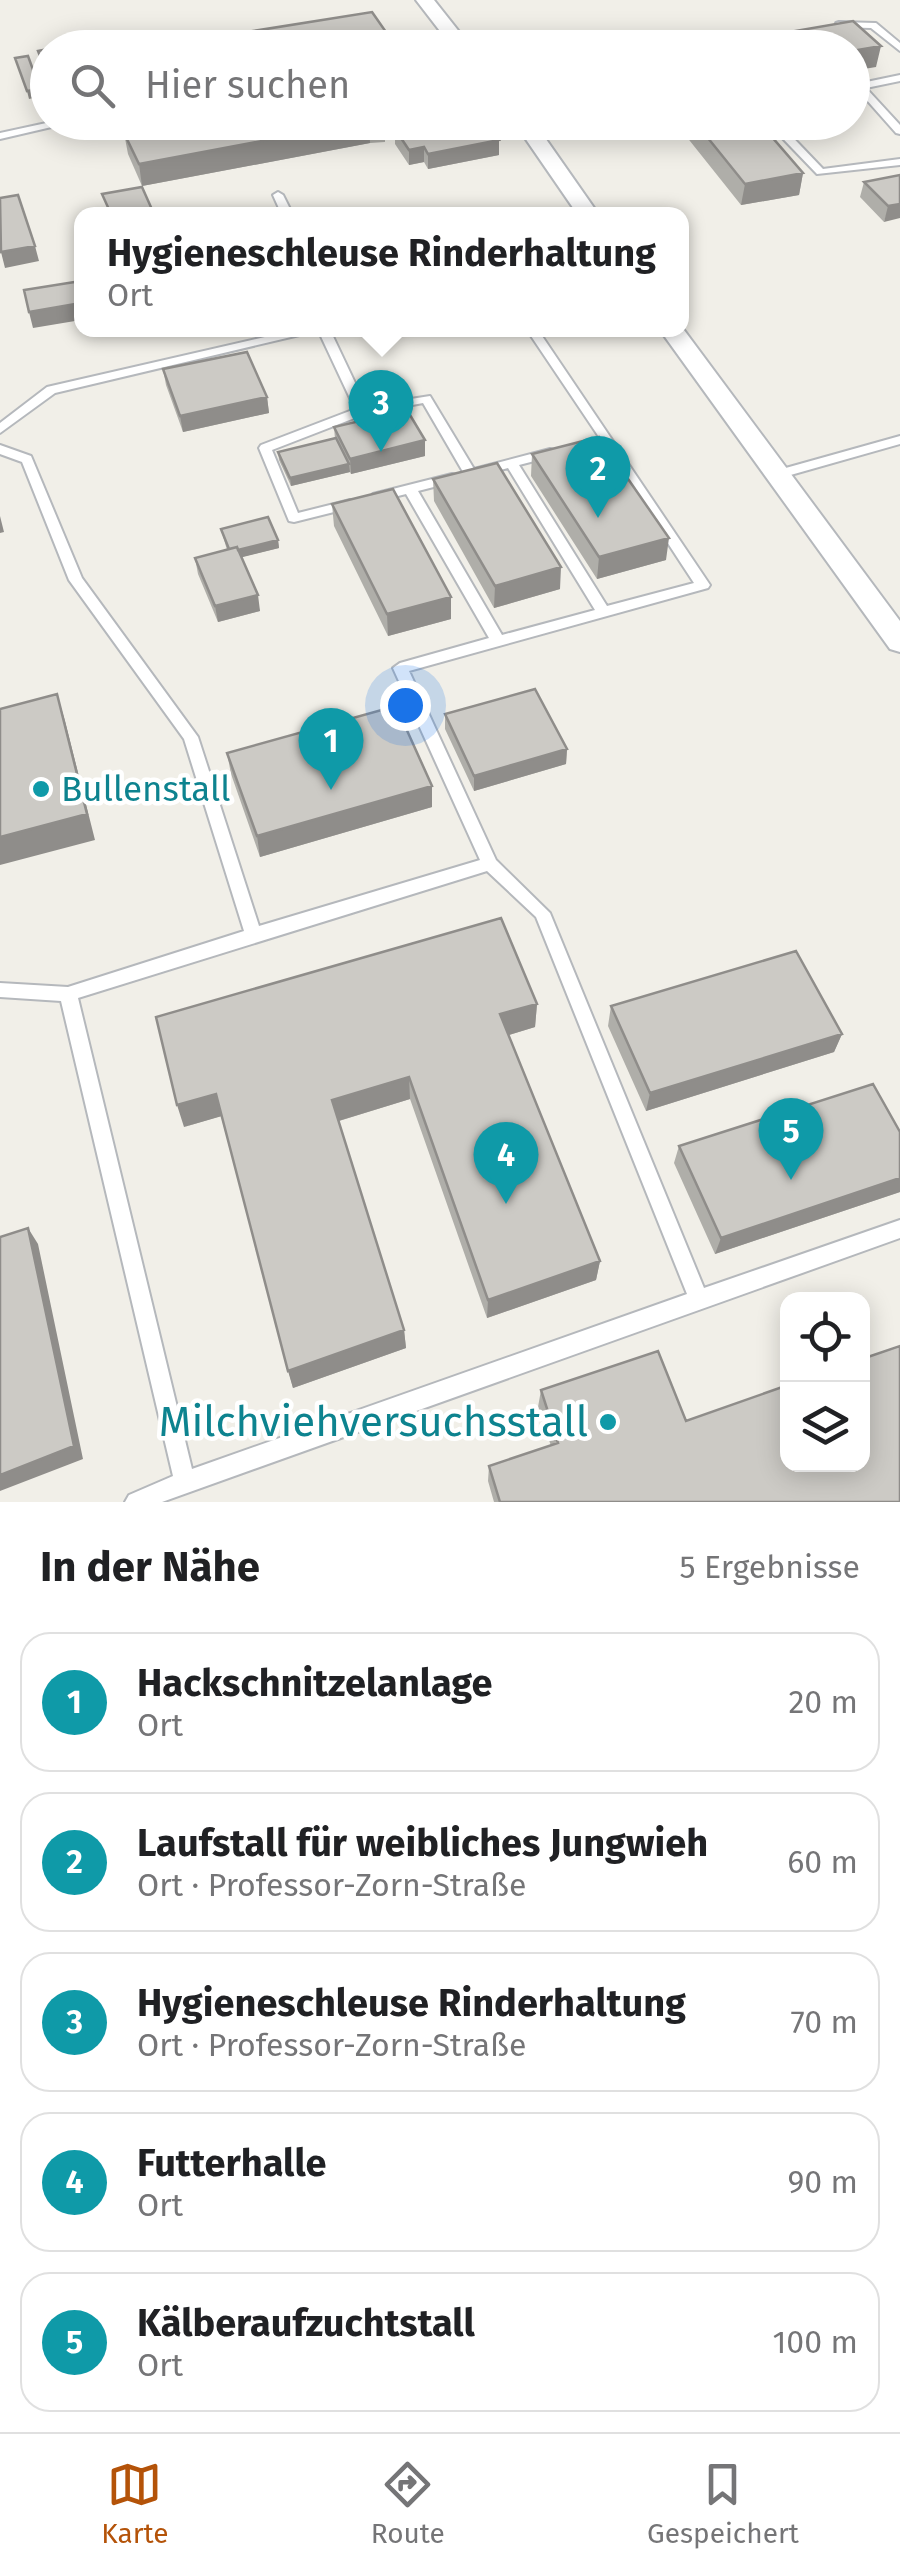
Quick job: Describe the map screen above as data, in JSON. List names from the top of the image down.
{
  "places": ["Bullenstall", "Milchviehversuchsstall"],
  "page": {
    "search": "Hier suchen",
    "popup": ["Hygieneschleuse Rinderhaltung", "Ort"],
    "pins": [
      "3",
      "2",
      "1",
      "5",
      "4"
    ],
    "heading": ["In der Nähe", "5 Ergebnisse"],
    "list": [
      {
        "mark": "1",
        "name": "Hackschnitzelanlage",
        "note": "Ort",
        "value": "20 m"
      },
      {
        "mark": "2",
        "name": "Laufstall für weibliches Jungwieh",
        "note": "Ort · Professor-Zorn-Straße",
        "value": "60 m"
      },
      {
        "mark": "3",
        "name": "Hygieneschleuse Rinderhaltung",
        "note": "Ort · Professor-Zorn-Straße",
        "value": "70 m"
      },
      {
        "mark": "4",
        "name": "Futterhalle",
        "note": "Ort",
        "value": "90 m"
      },
      {
        "mark": "5",
        "name": "Kälberaufzuchtstall",
        "note": "Ort",
        "value": "100 m"
      }
    ],
    "nav": ["Karte", "Route", "Gespeichert"]
  }
}
